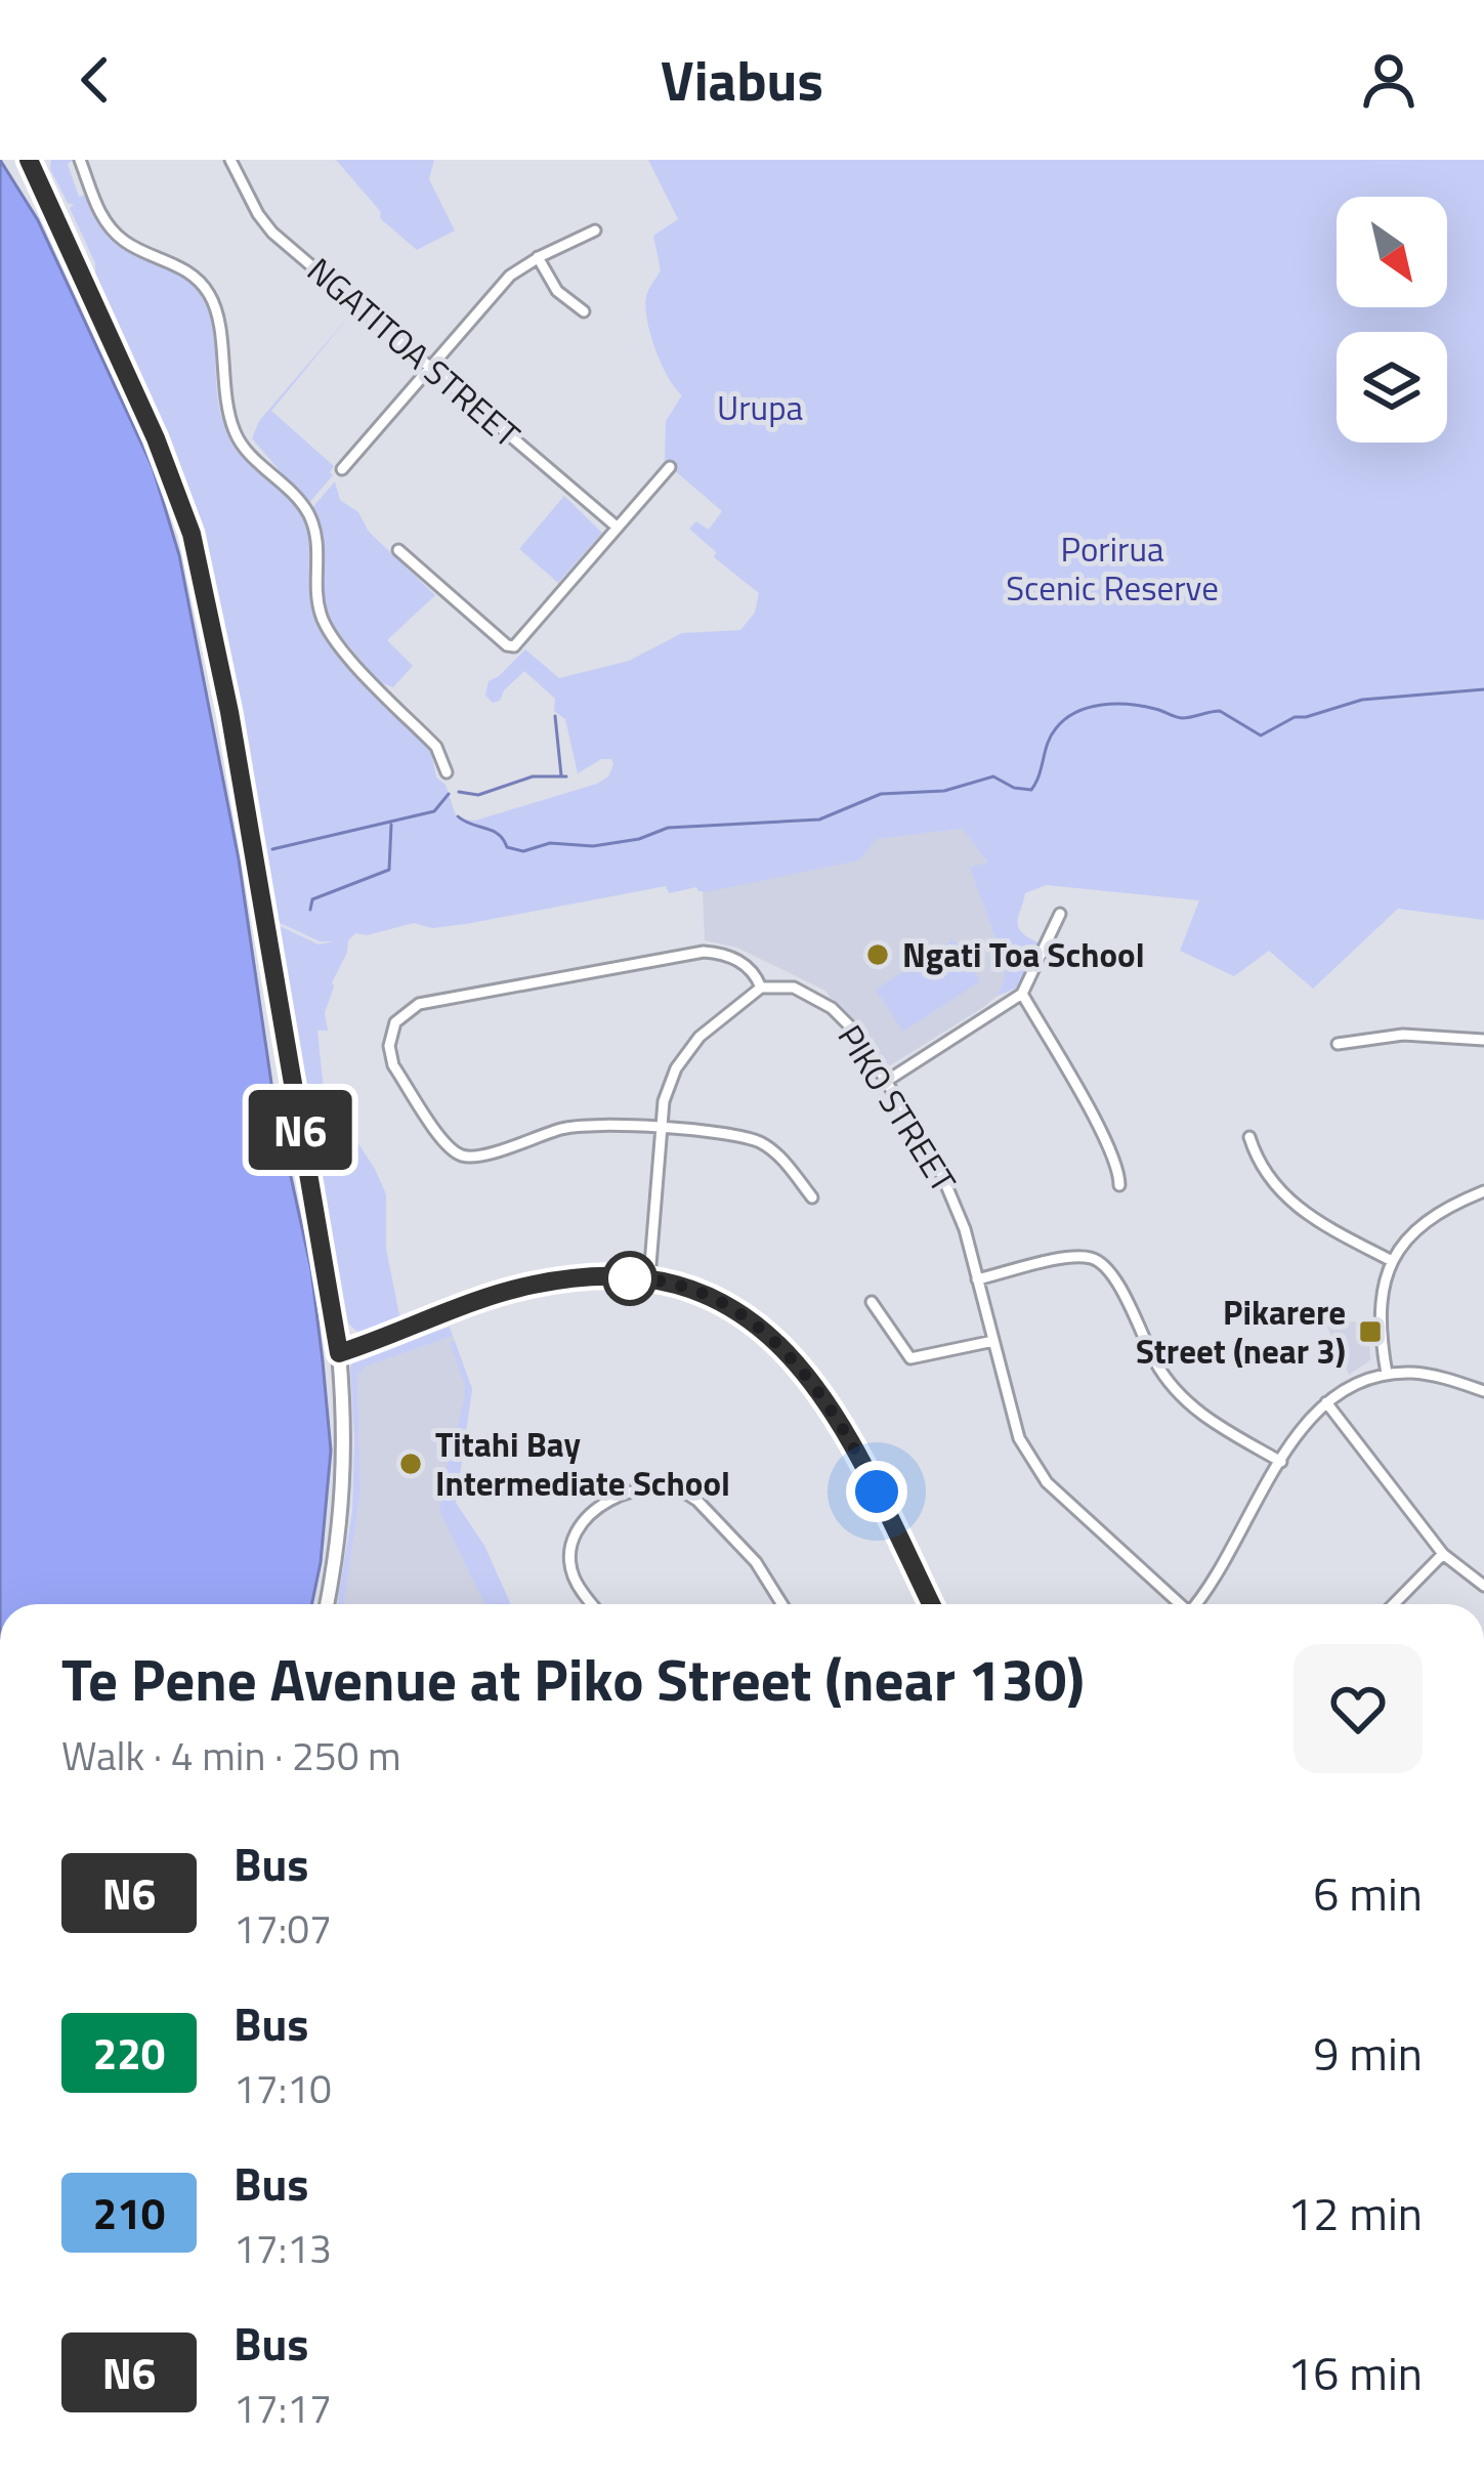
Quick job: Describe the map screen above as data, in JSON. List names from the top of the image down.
{
  "streets": {
    "street": ["NGATITOA STREET", "PIKO STREET"]
  },
  "parks": ["Urupa", "Porirua Scenic Reserve"],
  "places": {
    "other": ["Ngati Toa School", "Titahi Bay Intermediate School"],
    "transit": ["Pikarere Street (near 3)"]
  },
  "lines": ["bus line N6"],
  "north": "bottom right",
  "page": {
    "header": "Viabus",
    "on_map": "N6",
    "heading": ["Te Pene Avenue at Piko Street (near 130)", "Walk · 4 min · 250 m"],
    "list": [
      {
        "mark": "N6",
        "name": "Bus",
        "note": "17:07",
        "value": "6 min"
      },
      {
        "mark": "220",
        "name": "Bus",
        "note": "17:10",
        "value": "9 min"
      },
      {
        "mark": "210",
        "name": "Bus",
        "note": "17:13",
        "value": "12 min"
      },
      {
        "mark": "N6",
        "name": "Bus",
        "note": "17:17",
        "value": "16 min"
      }
    ]
  }
}
